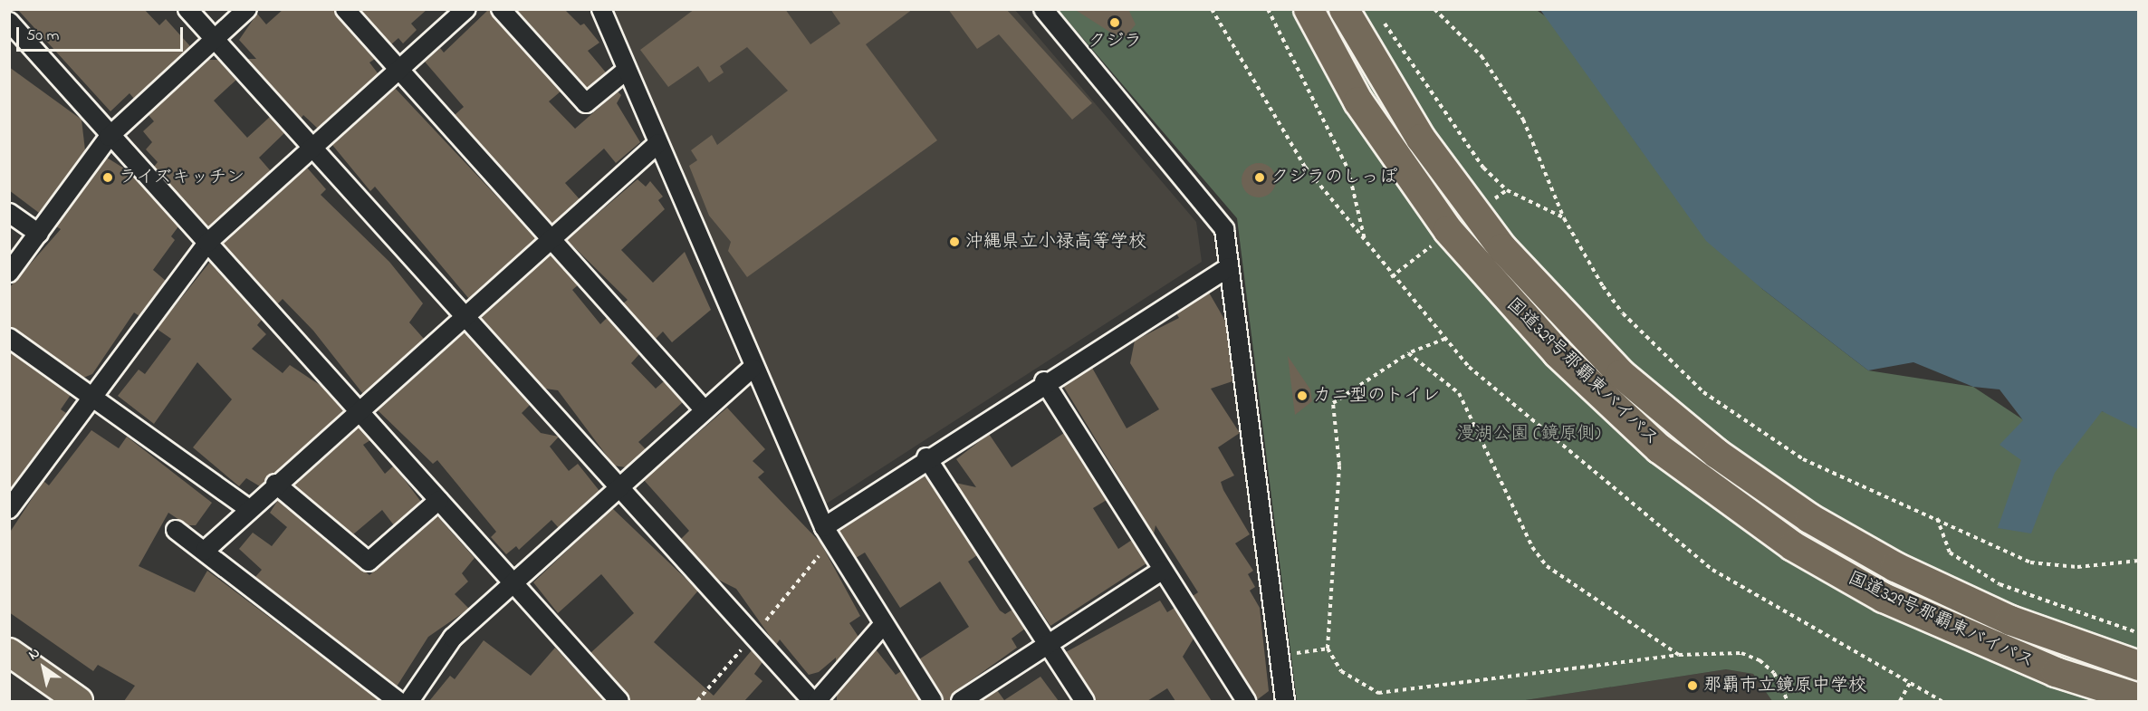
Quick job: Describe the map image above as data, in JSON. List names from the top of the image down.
{
  "streets": {
    "highway": ["国道329号那覇東バイパス"]
  },
  "parks": ["漫湖公園 (鏡原側)"],
  "places": [
    "クジラ",
    "ライズキッチン",
    "クジラのしっぽ",
    "沖縄県立小禄高等学校",
    "カニ型のトイレ",
    "那覇市立鏡原中学校"
  ],
  "scale_bar": "50 m",
  "north": "top left"
}
